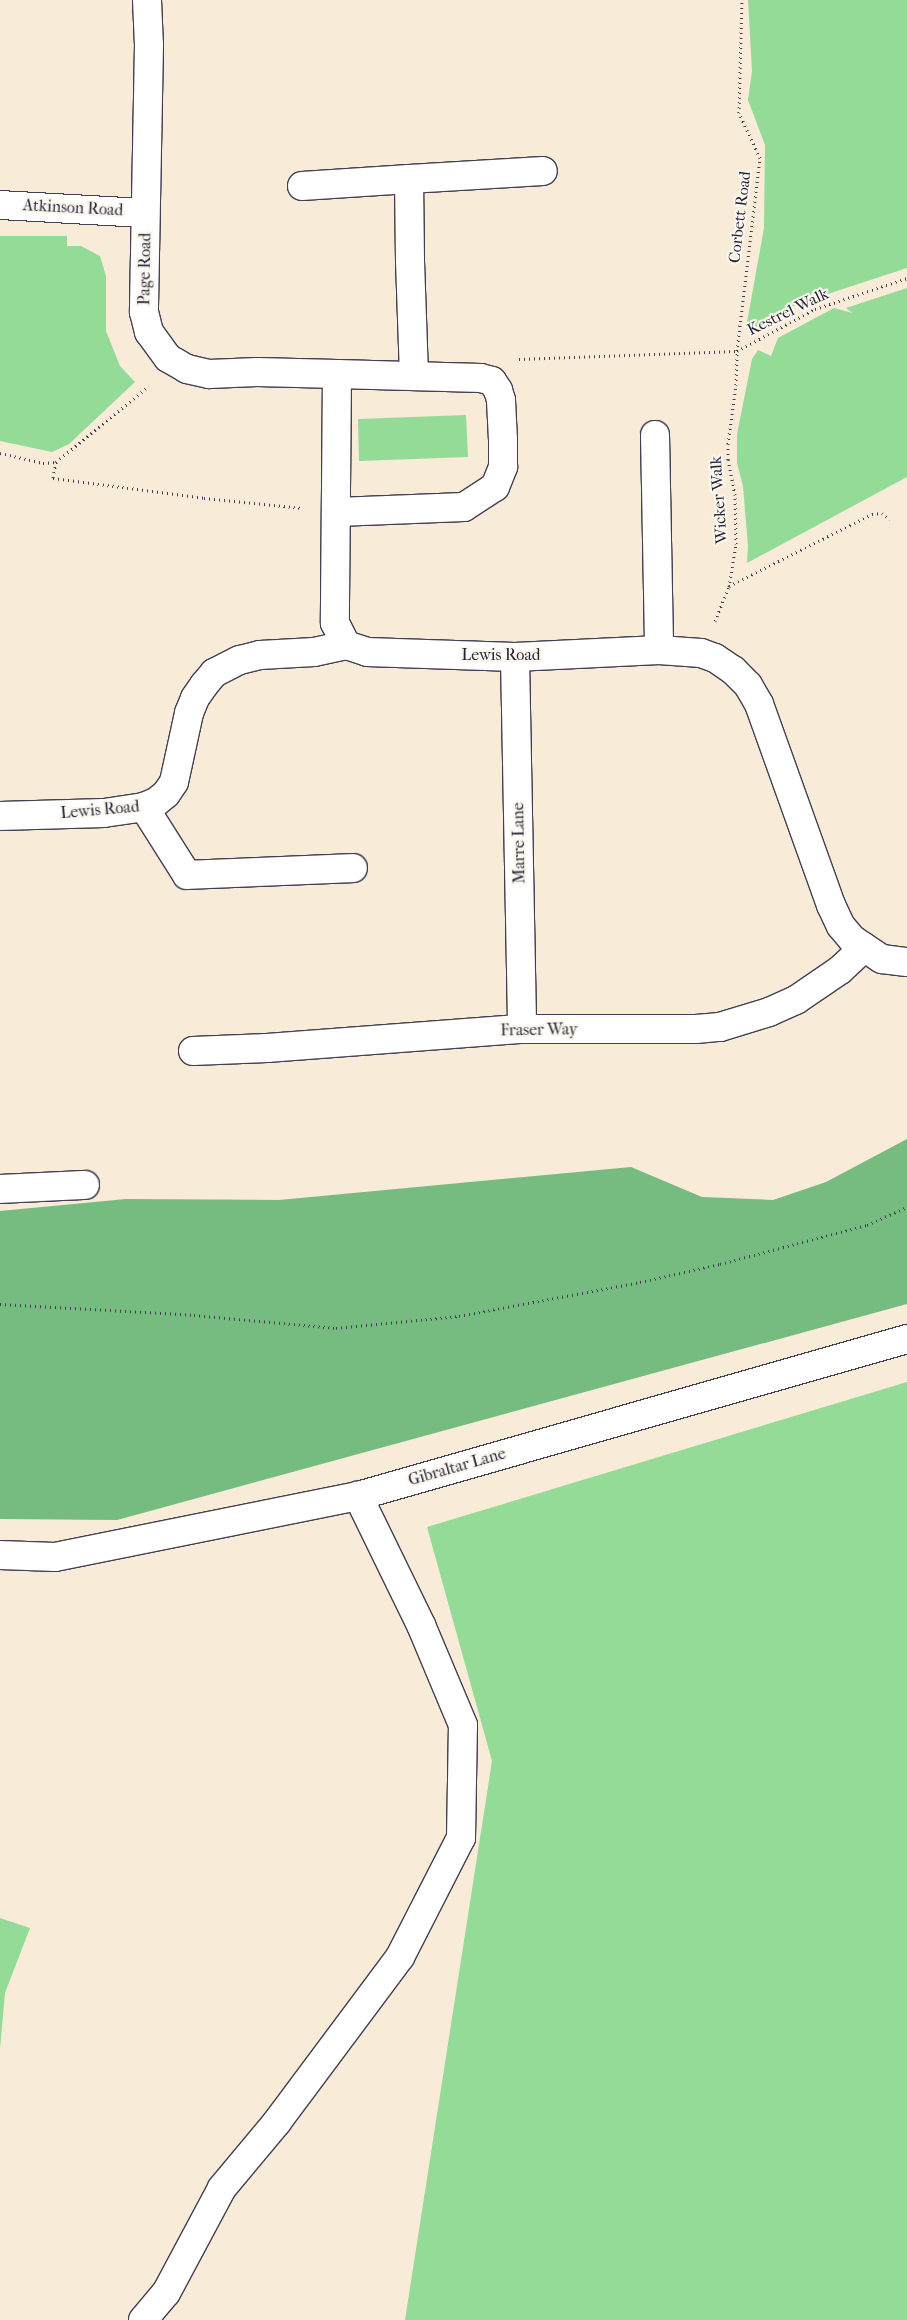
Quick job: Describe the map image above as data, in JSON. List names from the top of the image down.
{
  "streets": {
    "street": [
      "Atkinson Road",
      "Page Road",
      "Lewis Road",
      "Marre Lane",
      "Fraser Way",
      "Gibraltar Lane"
    ],
    "path": ["Corbett Road", "Kestrel Walk", "Wicker Walk"]
  },
  "crossings": [
    ["Atkinson Road", "Page Road"],
    ["Corbett Road", "Kestrel Walk"],
    ["Corbett Road", "Wicker Walk"],
    ["Kestrel Walk", "Wicker Walk"],
    ["Wicker Walk", "Lewis Road"],
    ["Lewis Road", "Marre Lane"],
    ["Lewis Road", "Fraser Way"],
    ["Marre Lane", "Fraser Way"]
  ]
}
